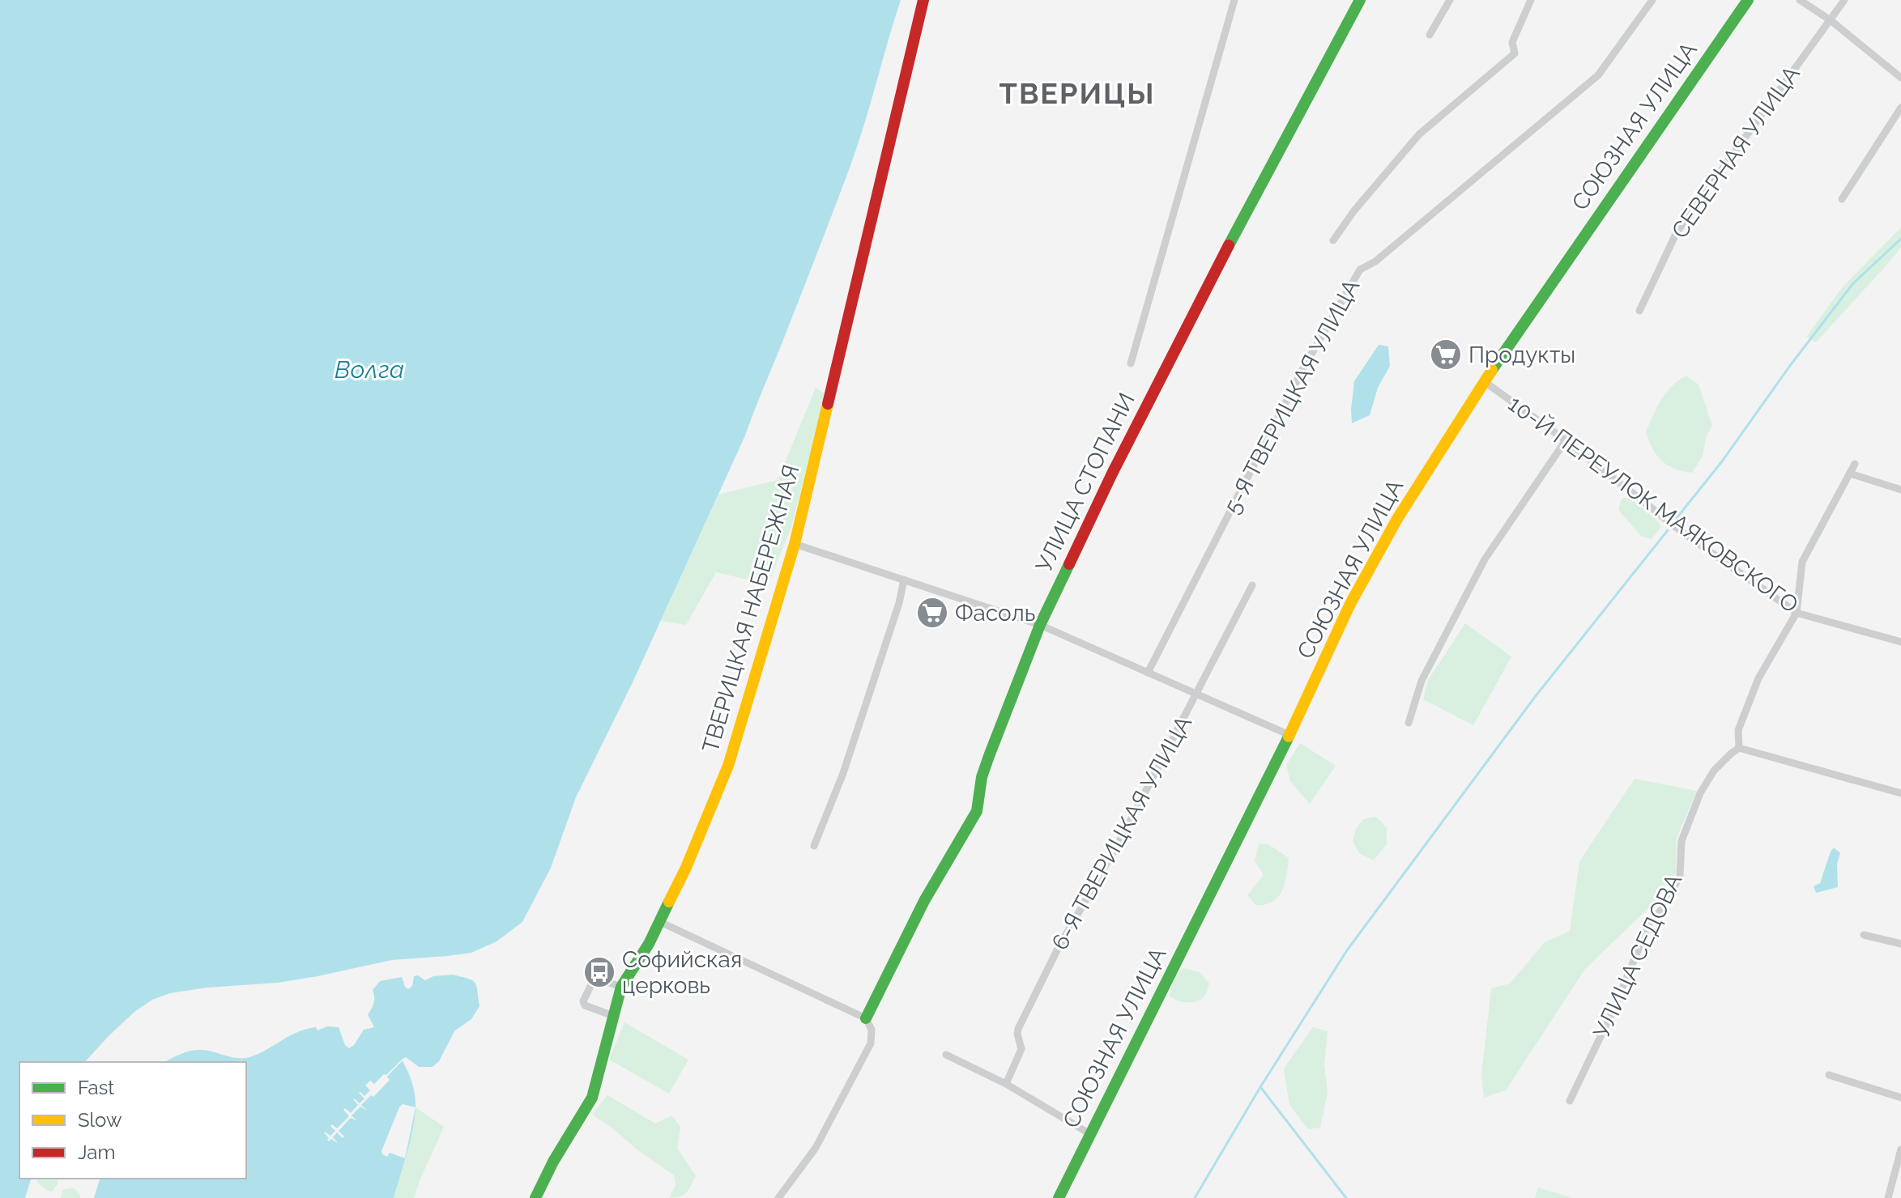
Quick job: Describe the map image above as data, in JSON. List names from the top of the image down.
{
  "streets": {
    "street": [
      "СОЮЗНАЯ УЛИЦА",
      "СЕВЕРНАЯ УЛИЦА",
      "5-Я ТВЕРИЦКАЯ УЛИЦА",
      "УЛИЦА СТОПАНИ",
      "10-Й ПЕРЕУЛОК МАЯКОВСКОГО",
      "ТВЕРИЦКАЯ НАБЕРЕЖНАЯ",
      "6-Я ТВЕРИЦКАЯ УЛИЦА",
      "УЛИЦА СЕДОВА"
    ]
  },
  "crossings": [
    ["СОЮЗНАЯ УЛИЦА", "10-Й ПЕРЕУЛОК МАЯКОВСКОГО"]
  ],
  "districts": ["ТВЕРИЦЫ"],
  "water": ["Волга"],
  "places": {
    "supermarket": ["Продукты", "Фасоль"],
    "bus stop": ["Софийская церковь"]
  },
  "legend": ["Fast", "Slow", "Jam"]
}
